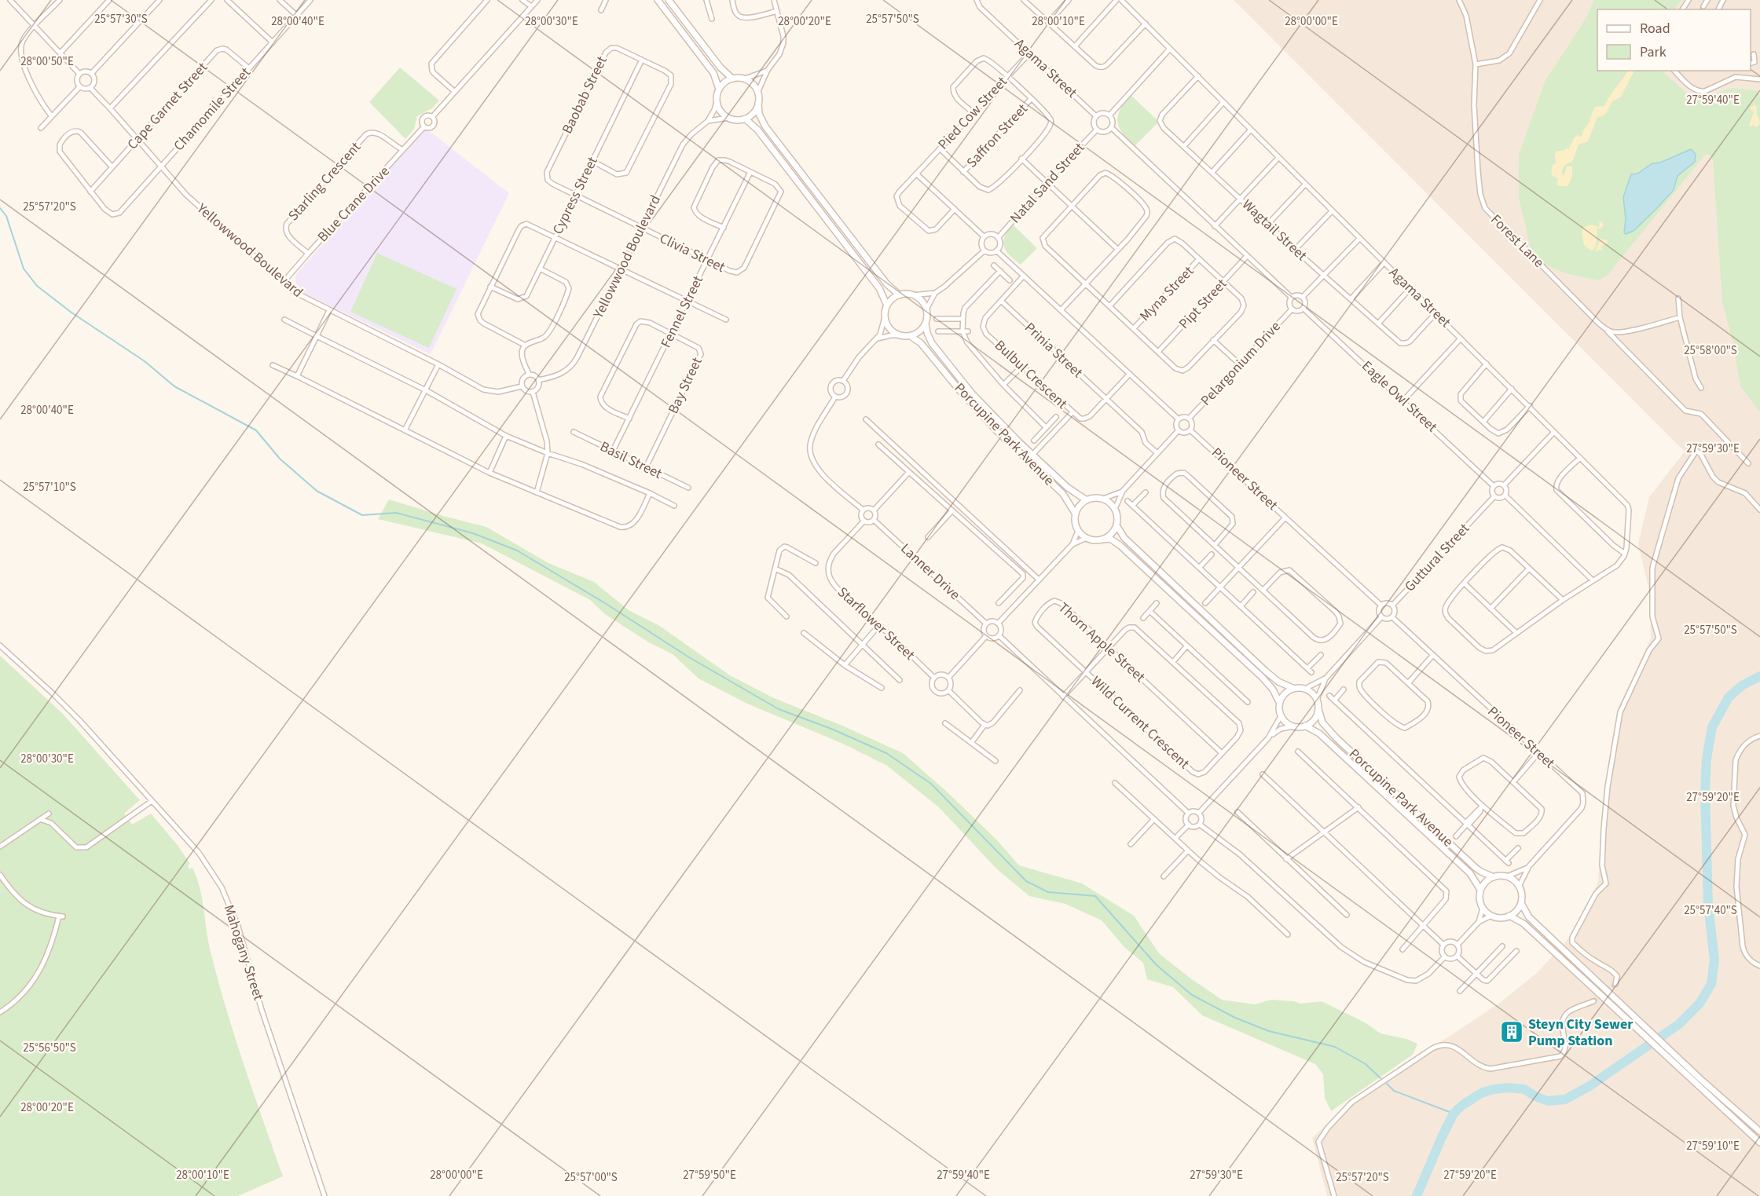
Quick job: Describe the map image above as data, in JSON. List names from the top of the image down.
{
  "streets": {
    "street": [
      "Agama Street",
      "Baobab Street",
      "Cape Garnet Street",
      "Chamomile Street",
      "Pied Cow Street",
      "Saffron Street",
      "Starling Crescent",
      "Natal Sand Street",
      "Cypress Street",
      "Blue Crane Drive",
      "Wagtail Street",
      "Forest Lane",
      "Yellowwood Boulevard",
      "Clivia Street",
      "Myna Street",
      "Pipt Street",
      "Fennel Street",
      "Prinia Street",
      "Pelargonium Drive",
      "Bulbul Crescent",
      "Bay Street",
      "Eagle Owl Street",
      "Porcupine Park Avenue",
      "Basil Street",
      "Pioneer Street",
      "Guttural Street",
      "Lanner Drive",
      "Starflower Street",
      "Thorn Apple Street",
      "Wild Current Crescent",
      "Mahogany Street"
    ]
  },
  "crossings": [
    ["Agama Street", "Pied Cow Street"],
    ["Agama Street", "Natal Sand Street"],
    ["Agama Street", "Wagtail Street"],
    ["Baobab Street", "Cypress Street"],
    ["Baobab Street", "Clivia Street"],
    ["Cape Garnet Street", "Chamomile Street"],
    ["Cape Garnet Street", "Yellowwood Boulevard"],
    ["Chamomile Street", "Yellowwood Boulevard"],
    ["Starling Crescent", "Blue Crane Drive"],
    ["Cypress Street", "Clivia Street"],
    ["Blue Crane Drive", "Yellowwood Boulevard"],
    ["Yellowwood Boulevard", "Clivia Street"],
    ["Clivia Street", "Fennel Street"],
    ["Fennel Street", "Bay Street"],
    ["Fennel Street", "Basil Street"],
    ["Prinia Street", "Bulbul Crescent"],
    ["Pelargonium Drive", "Eagle Owl Street"],
    ["Pelargonium Drive", "Pioneer Street"],
    ["Bay Street", "Basil Street"],
    ["Eagle Owl Street", "Guttural Street"],
    ["Pioneer Street", "Guttural Street"],
    ["Lanner Drive", "Starflower Street"],
    ["Thorn Apple Street", "Wild Current Crescent"]
  ],
  "places": {
    "building": ["Steyn City Sewer Pump Station"]
  },
  "legend": ["Road", "Park"],
  "coordinates": [
    "25°57'30\"S",
    "25°57'50\"S",
    "28°00'40\"E",
    "28°00'30\"E",
    "28°00'20\"E",
    "28°00'10\"E",
    "28°00'00\"E",
    "28°00'50\"E",
    "27°59'40\"E",
    "25°57'20\"S",
    "25°58'00\"S",
    "27°59'30\"E",
    "25°57'10\"S",
    "27°59'20\"E",
    "25°57'40\"S",
    "25°56'50\"S",
    "27°59'10\"E",
    "27°59'50\"E",
    "25°57'00\"S"
  ]
}
